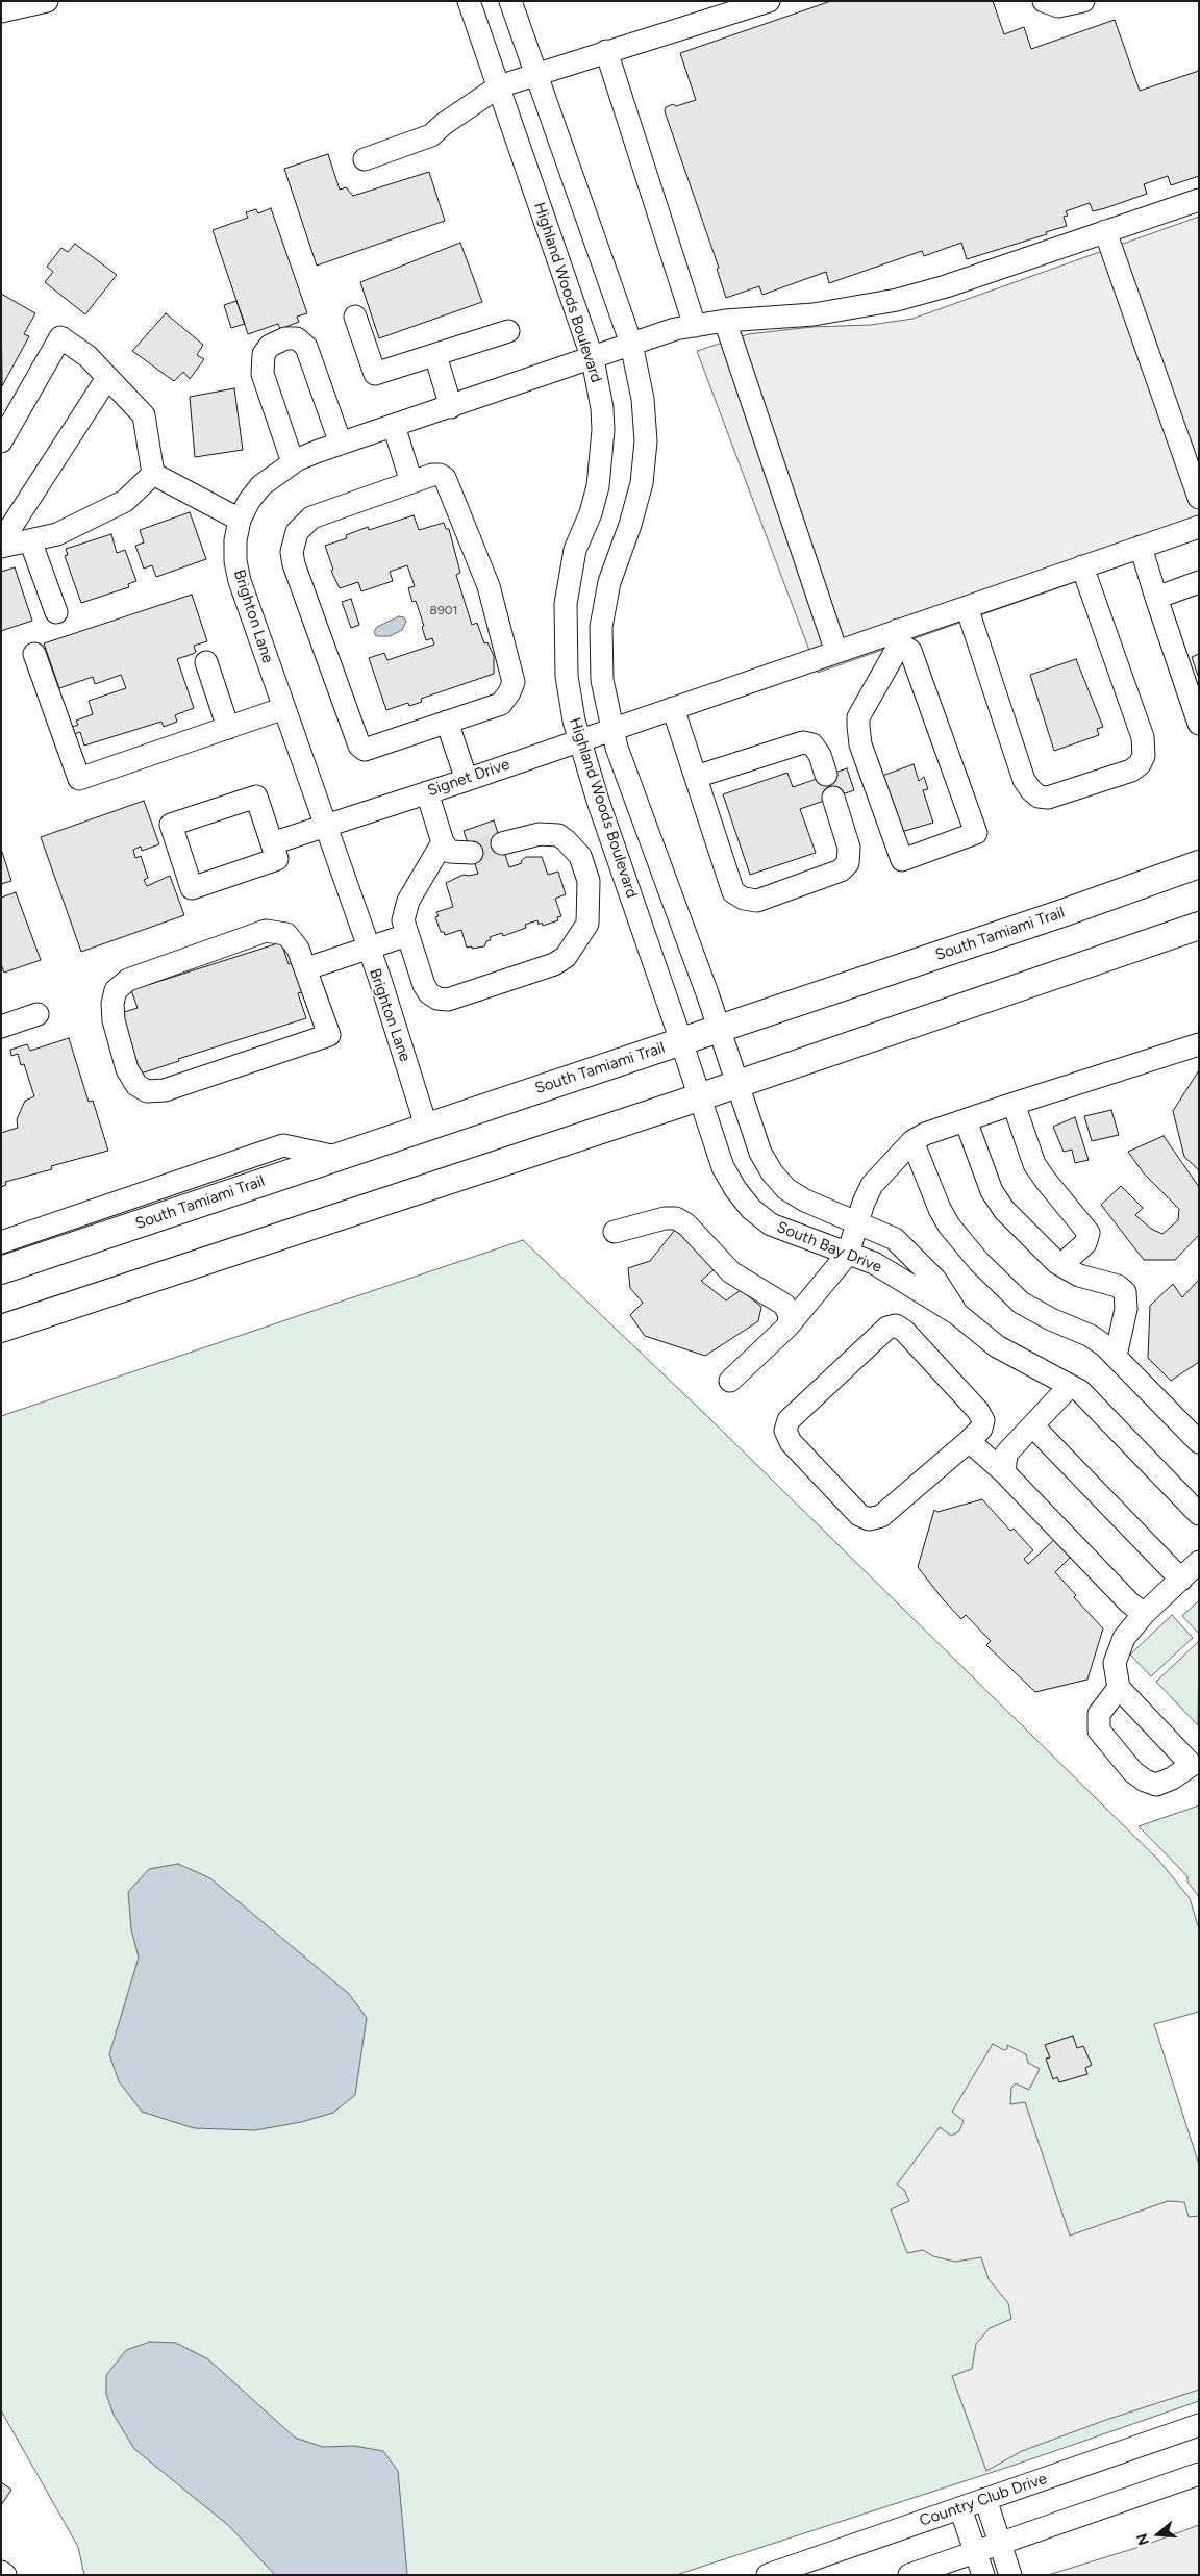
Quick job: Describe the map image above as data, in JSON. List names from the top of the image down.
{
  "streets": {
    "main road": ["South Tamiami Trail"],
    "street": [
      "Highland Woods Boulevard",
      "Brighton Lane",
      "Signet Drive",
      "South Bay Drive",
      "Country Club Drive"
    ]
  },
  "crossings": [
    ["Highland Woods Boulevard", "Brighton Lane"],
    ["Highland Woods Boulevard", "Signet Drive"],
    ["Highland Woods Boulevard", "South Tamiami Trail"],
    ["Highland Woods Boulevard", "South Bay Drive"],
    ["Brighton Lane", "Signet Drive"],
    ["Brighton Lane", "South Tamiami Trail"],
    ["South Tamiami Trail", "South Bay Drive"]
  ],
  "house_numbers": ["8901"],
  "north": "left"
}
